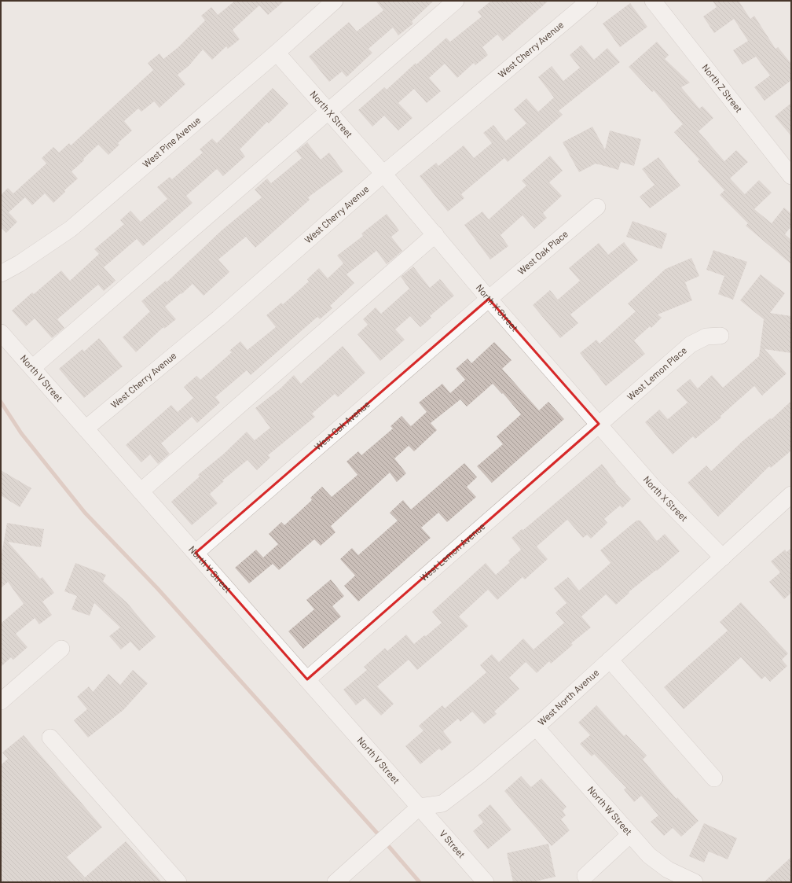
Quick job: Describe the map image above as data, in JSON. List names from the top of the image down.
{
  "streets": {
    "street": [
      "West Cherry Avenue",
      "North Z Street",
      "North X Street",
      "West Pine Avenue",
      "West Oak Place",
      "West Lemon Place",
      "North V Street",
      "West Oak Avenue",
      "West Lemon Avenue",
      "West North Avenue",
      "North W Street",
      "V Street"
    ]
  },
  "crossings": [
    ["West Cherry Avenue", "North X Street"],
    ["West Cherry Avenue", "North V Street"],
    ["North X Street", "West Pine Avenue"],
    ["North X Street", "West Oak Place"],
    ["North X Street", "West Lemon Place"],
    ["North X Street", "West Oak Avenue"],
    ["North X Street", "West Lemon Avenue"],
    ["North X Street", "West North Avenue"],
    ["West Oak Place", "West Oak Avenue"],
    ["West Lemon Place", "West Lemon Avenue"],
    ["North V Street", "West Oak Avenue"],
    ["North V Street", "West Lemon Avenue"],
    ["North V Street", "West North Avenue"],
    ["North V Street", "V Street"],
    ["West North Avenue", "North W Street"],
    ["West North Avenue", "V Street"]
  ]
}
